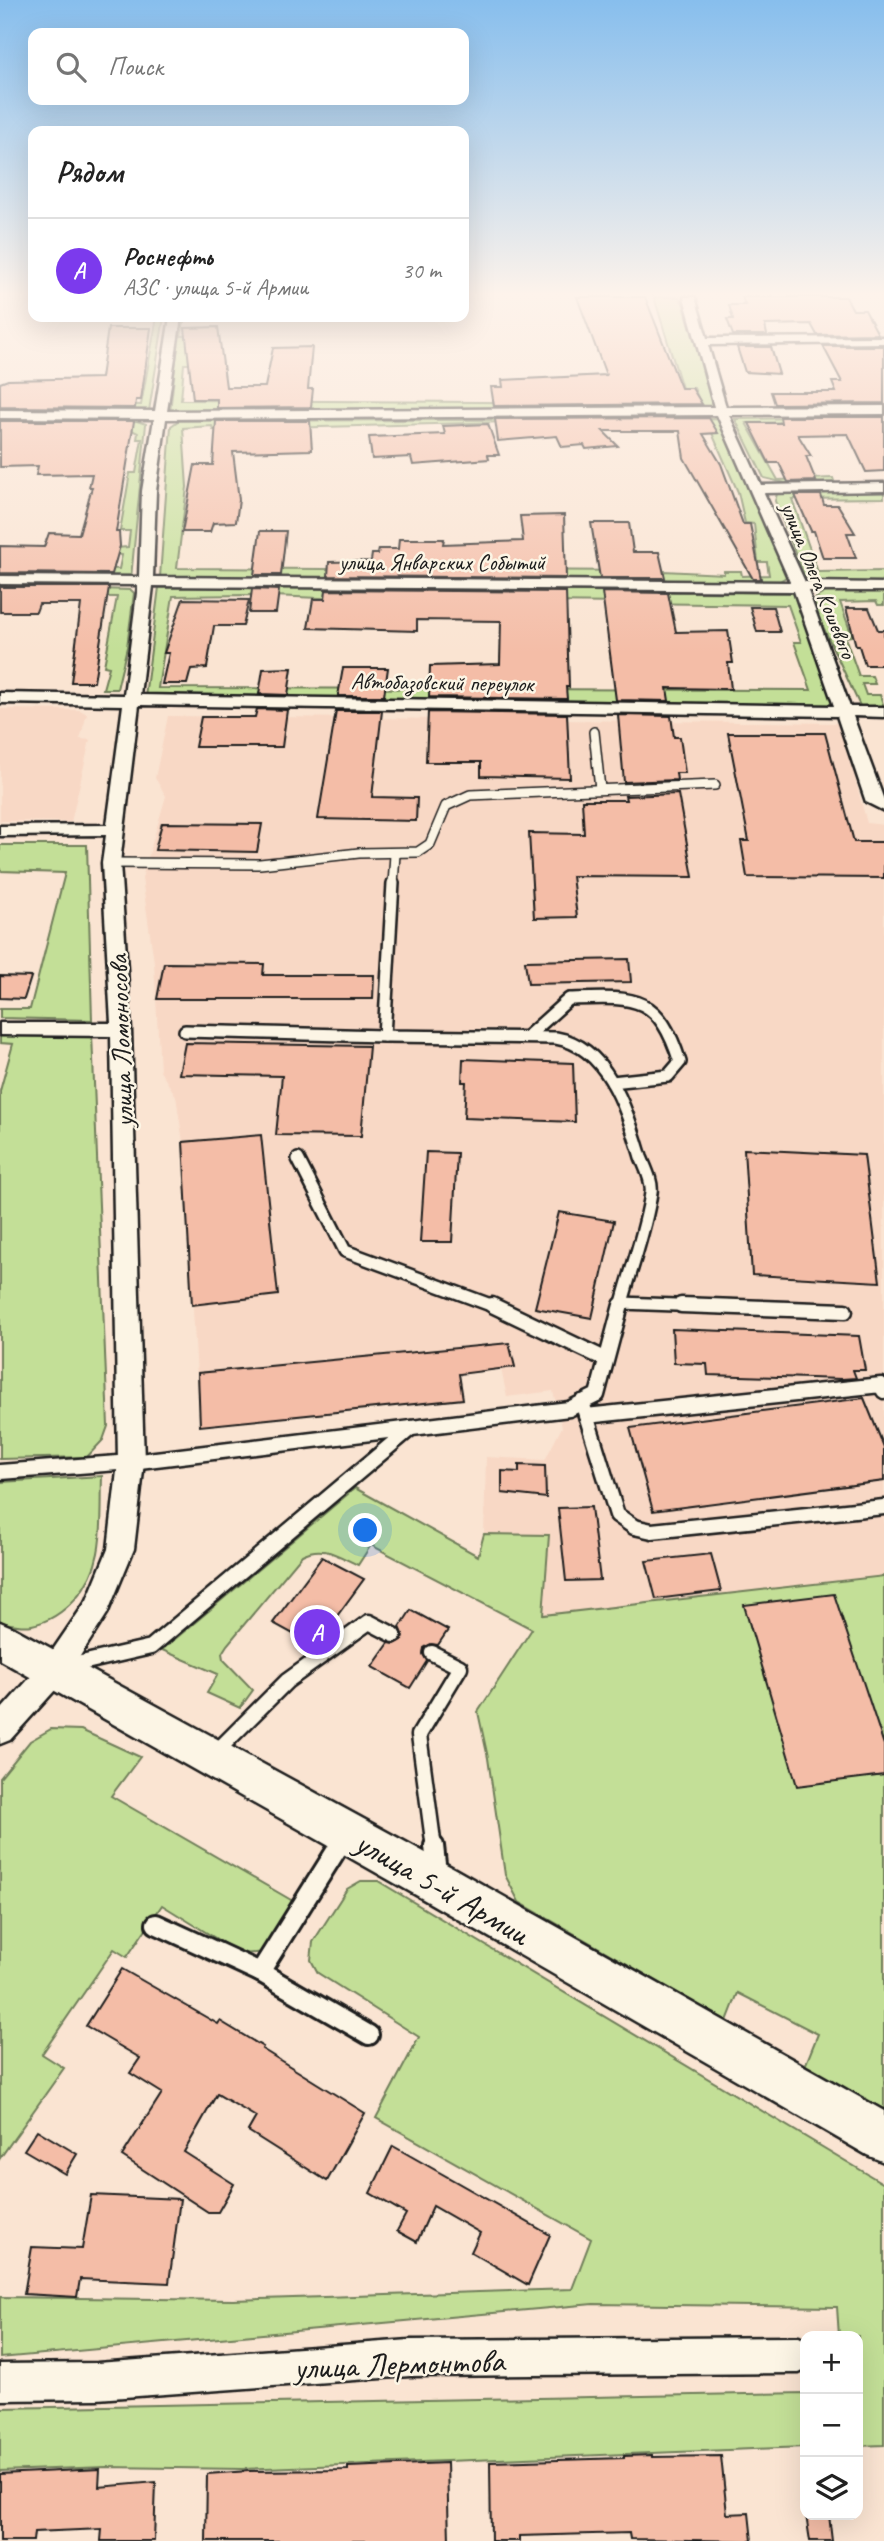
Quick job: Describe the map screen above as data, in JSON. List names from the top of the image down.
{
  "streets": {
    "street": [
      "улица Январских Событий",
      "улица Олега Кошевого",
      "Автобазовский переулок",
      "улица Ломоносова",
      "улица 5-й Армии",
      "улица Лермонтова"
    ]
  },
  "crossings": [
    ["улица Январских Событий", "улица Олега Кошевого"],
    ["улица Январских Событий", "улица Ломоносова"],
    ["улица Олега Кошевого", "Автобазовский переулок"],
    ["Автобазовский переулок", "улица Ломоносова"],
    ["улица Ломоносова", "улица 5-й Армии"]
  ],
  "page": {
    "search": "Поиск",
    "heading": "Рядом",
    "list": [
      {
        "mark": "A",
        "name": "Роснефть",
        "note": "АЗС · улица 5-й Армии",
        "value": "30 m"
      }
    ],
    "pins": "A",
    "map_buttons": ["+", "−"]
  }
}
